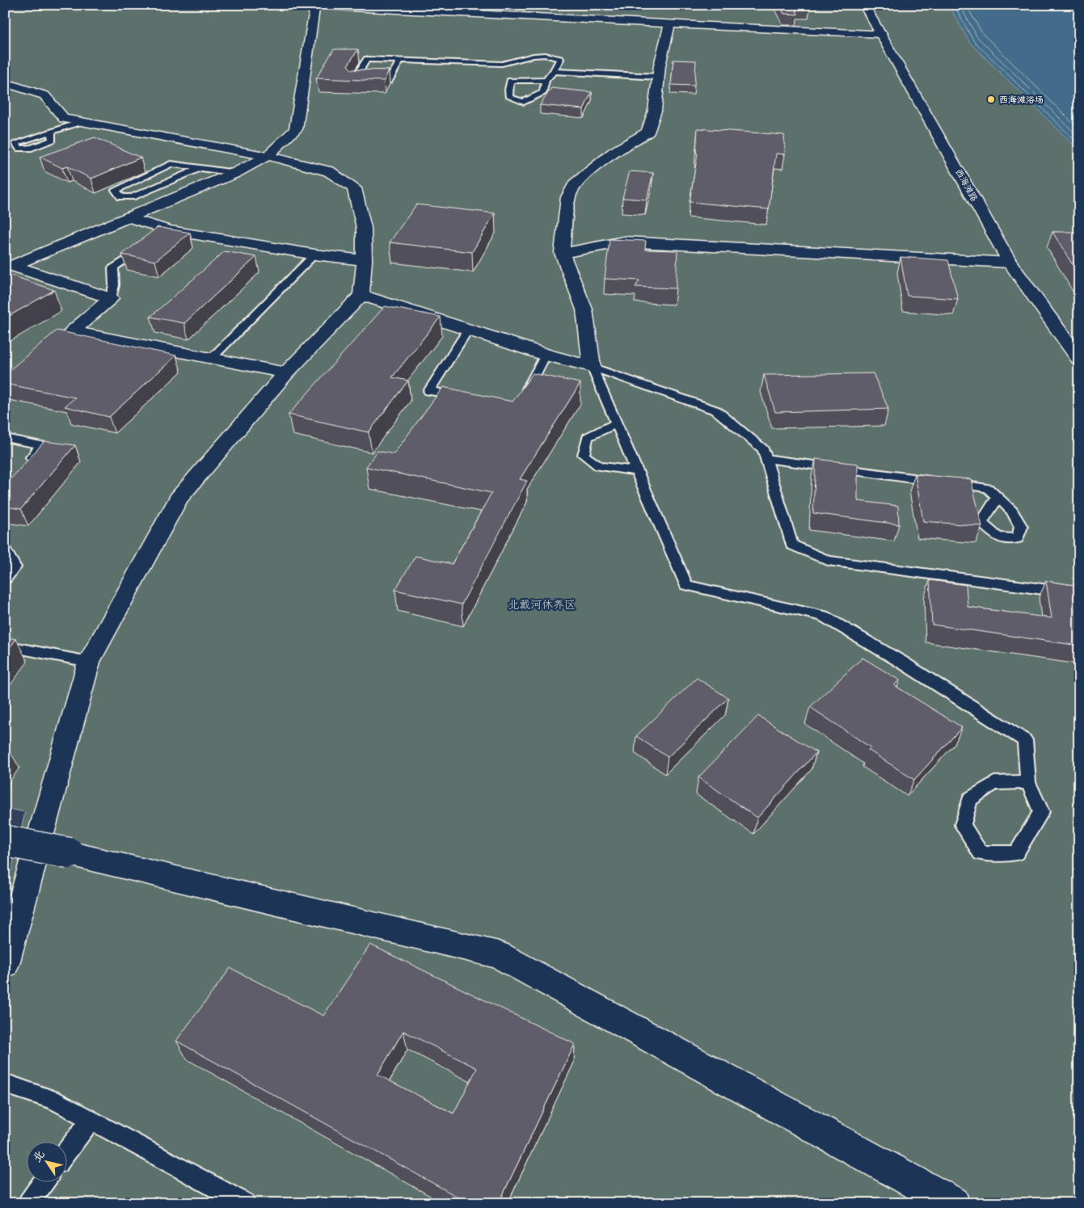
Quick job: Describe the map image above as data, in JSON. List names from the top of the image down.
{
  "streets": {
    "street": ["西海滩路"]
  },
  "parks": ["北戴河休养区"],
  "places": ["西海滩浴场"],
  "north": "top left"
}
